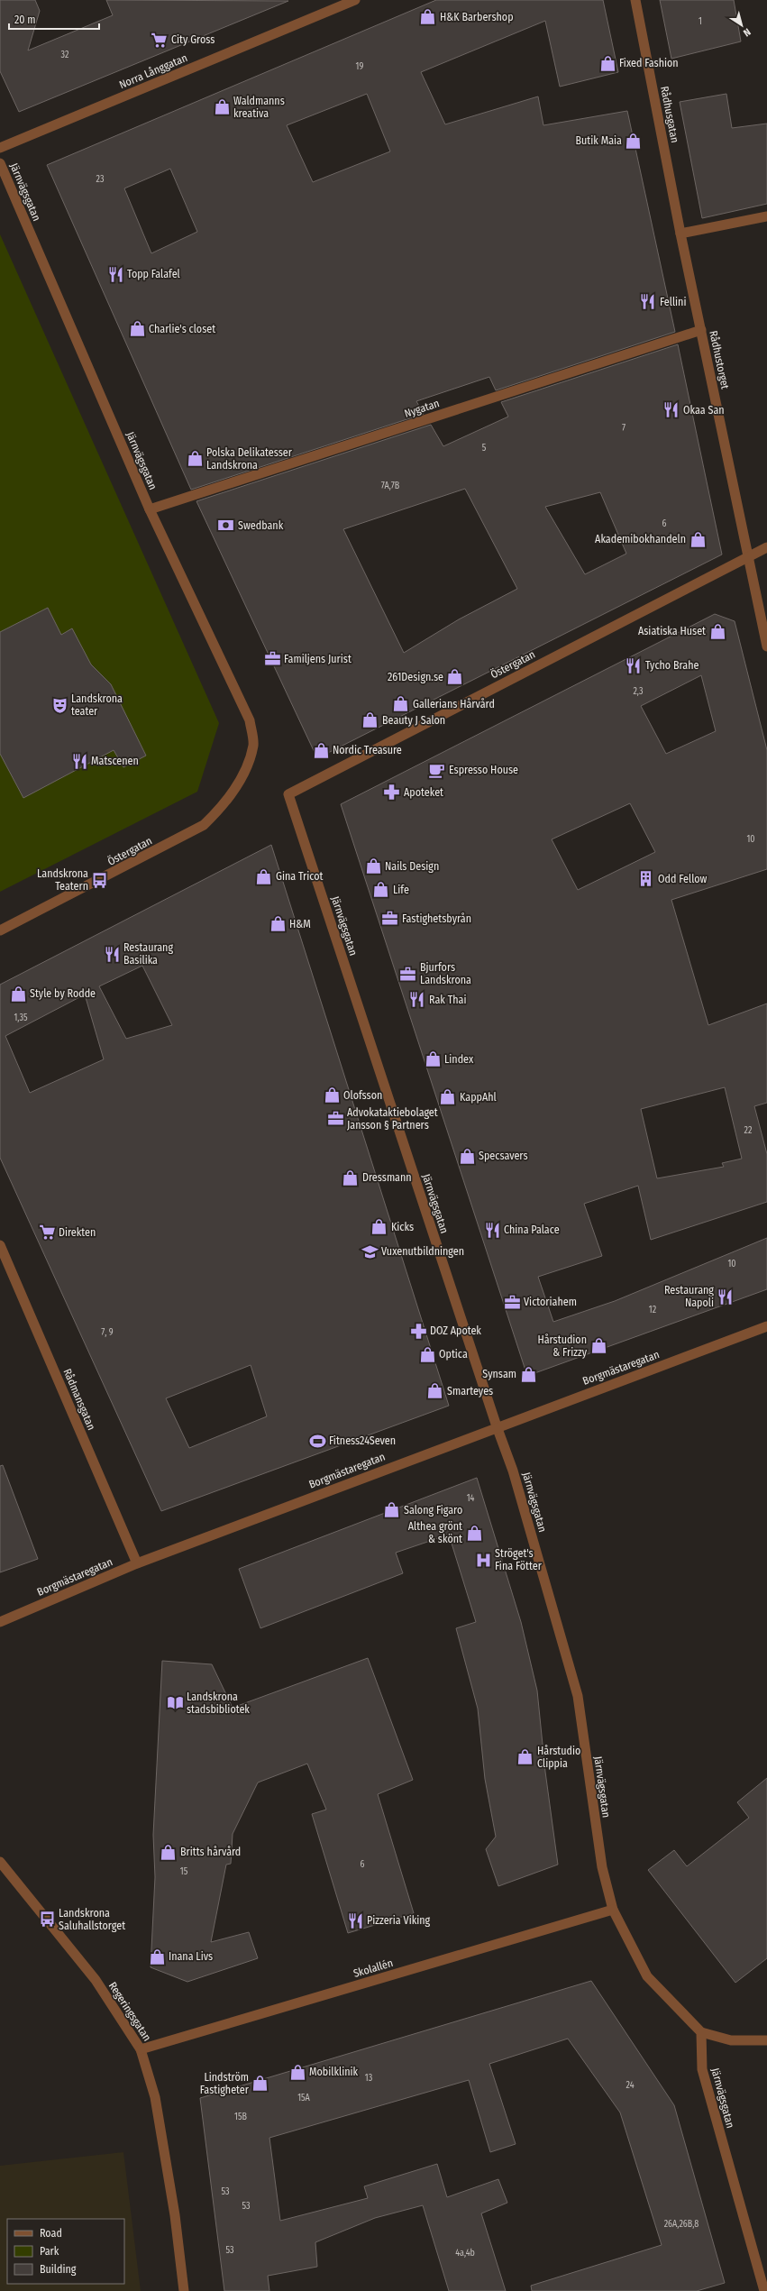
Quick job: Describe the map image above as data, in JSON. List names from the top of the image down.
{
  "streets": {
    "street": [
      "Norra Långgatan",
      "Rådhusgatan",
      "Järnvägsgatan",
      "Rådhustorget",
      "Nygatan",
      "Östergatan",
      "Borgmästaregatan",
      "Rådmansgatan",
      "Skolallén",
      "Regeringsgatan"
    ]
  },
  "crossings": [
    ["Rådhusgatan", "Rådhustorget"],
    ["Järnvägsgatan", "Nygatan"],
    ["Järnvägsgatan", "Östergatan"],
    ["Järnvägsgatan", "Borgmästaregatan"],
    ["Järnvägsgatan", "Skolallén"],
    ["Rådhustorget", "Nygatan"],
    ["Rådhustorget", "Östergatan"],
    ["Borgmästaregatan", "Rådmansgatan"],
    ["Skolallén", "Regeringsgatan"]
  ],
  "places": {
    "shop": [
      "H&K Barbershop",
      "Fixed Fashion",
      "Waldmanns kreativa",
      "Butik Maia",
      "Charlie's closet",
      "Polska Delikatesser Landskrona",
      "Akademibokhandeln",
      "Asiatiska Huset",
      "261Design.se",
      "Gallerians Hårvård",
      "Beauty J Salon",
      "Nordic Treasure",
      "Nails Design",
      "Gina Tricot",
      "Life",
      "H&M",
      "Style by Rodde",
      "Lindex",
      "Olofsson",
      "KappAhl",
      "Specsavers",
      "Dressmann",
      "Kicks",
      "Hårstudion & Frizzy",
      "Optica",
      "Synsam",
      "Smarteyes",
      "Salong Figaro",
      "Althea grönt & skönt",
      "Hårstudio Clippia",
      "Britts hårvård",
      "Inana Livs",
      "Mobilklinik",
      "Lindström Fastigheter"
    ],
    "supermarket": ["City Gross", "Direkten"],
    "restaurant": [
      "Topp Falafel",
      "Fellini",
      "Okaa San",
      "Tycho Brahe",
      "Matscenen",
      "Restaurang Basilika",
      "Rak Thai",
      "China Palace",
      "Restaurang Napoli",
      "Pizzeria Viking"
    ],
    "bank": ["Swedbank"],
    "office": [
      "Familjens Jurist",
      "Fastighetsbyrån",
      "Bjurfors Landskrona",
      "Advokataktiebolaget Jansson § Partners",
      "Victoriahem"
    ],
    "theatre": ["Landskrona teater"],
    "cafe": ["Espresso House"],
    "pharmacy": ["Apoteket", "DOZ Apotek"],
    "building": ["Odd Fellow"],
    "bus stop": ["Landskrona Teatern", "Landskrona Saluhallstorget"],
    "school or university": ["Vuxenutbildningen"],
    "sports": ["Fitness24Seven"],
    "hospital": ["Ströget's Fina Fötter"],
    "library": ["Landskrona stadsbibliotek"]
  },
  "house_numbers": [
    "1",
    "32",
    "19",
    "23",
    "7",
    "5",
    "7A,7B",
    "6",
    "2,3",
    "10",
    "1,35",
    "22",
    "10",
    "12",
    "7, 9",
    "14",
    "6",
    "15",
    "13",
    "24",
    "15A",
    "15B",
    "53",
    "53",
    "26A,26B,8",
    "53",
    "4a,4b"
  ],
  "legend": ["Road", "Park", "Building"],
  "scale_bar": "20 m",
  "north": "bottom right"
}
